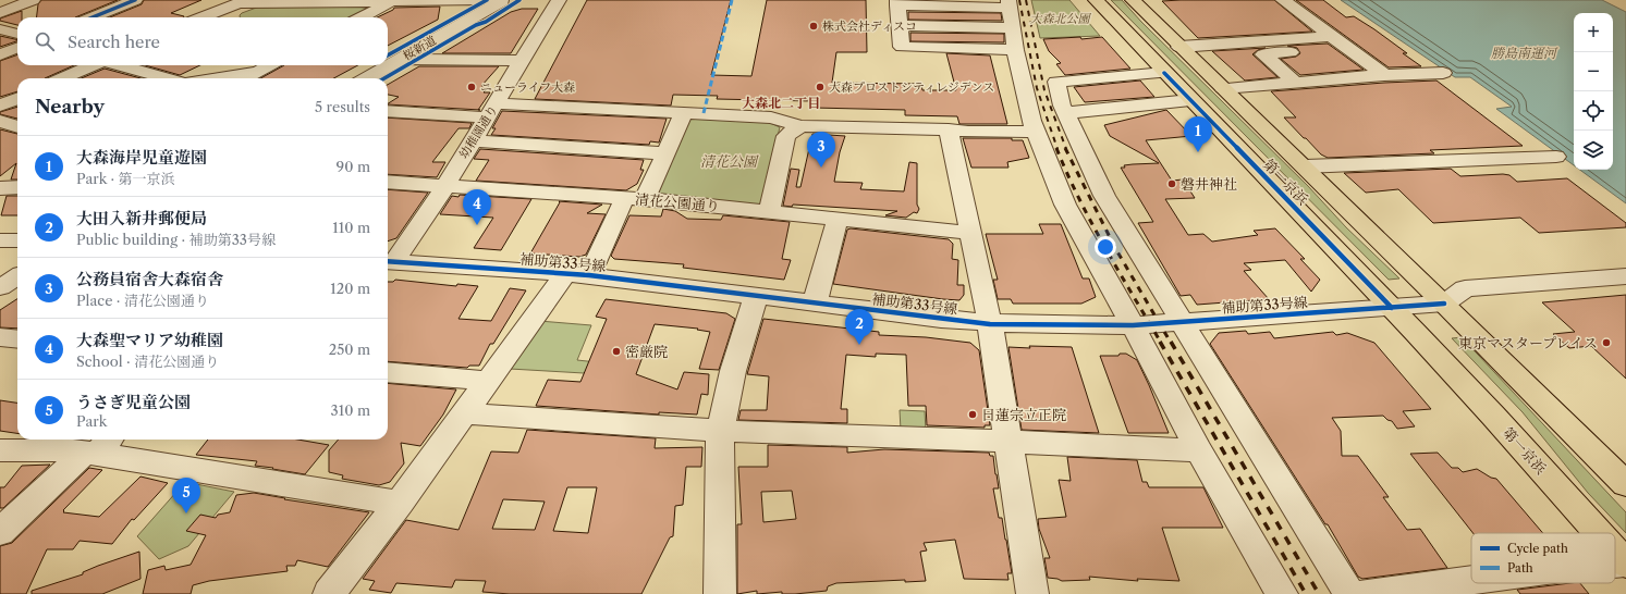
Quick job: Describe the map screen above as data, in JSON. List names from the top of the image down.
{
  "streets": {
    "highway": ["第一京浜"],
    "street": [
      "桜新道",
      "幼稚園通り",
      "清花公園通り",
      "補助第33号線"
    ]
  },
  "crossings": [
    ["幼稚園通り", "清花公園通り"],
    ["幼稚園通り", "補助第33号線"],
    ["第一京浜", "補助第33号線"]
  ],
  "districts": ["大森北二丁目"],
  "water": ["勝島南運河"],
  "parks": ["大森北公園", "清花公園"],
  "places": [
    "株式会社ディスコ",
    "ニューライフ大森",
    "大森プロストシティレジデンス",
    "磐井神社",
    "東京マスタープレイス",
    "密厳院",
    "日蓮宗立正院"
  ],
  "legend": ["Cycle path", "Path"],
  "page": {
    "map_buttons": ["+", "−"],
    "search": "Search here",
    "heading": ["Nearby", "5 results"],
    "pins": [
      "1",
      "3",
      "4",
      "2",
      "5"
    ],
    "list": [
      {
        "mark": "1",
        "name": "大森海岸児童遊園",
        "note": "Park · 第一京浜",
        "value": "90 m"
      },
      {
        "mark": "2",
        "name": "大田入新井郵便局",
        "note": "Public building · 補助第33号線",
        "value": "110 m"
      },
      {
        "mark": "3",
        "name": "公務員宿舎大森宿舎",
        "note": "Place · 清花公園通り",
        "value": "120 m"
      },
      {
        "mark": "4",
        "name": "大森聖マリア幼稚園",
        "note": "School · 清花公園通り",
        "value": "250 m"
      },
      {
        "mark": "5",
        "name": "うさぎ児童公園",
        "note": "Park",
        "value": "310 m"
      }
    ]
  }
}
